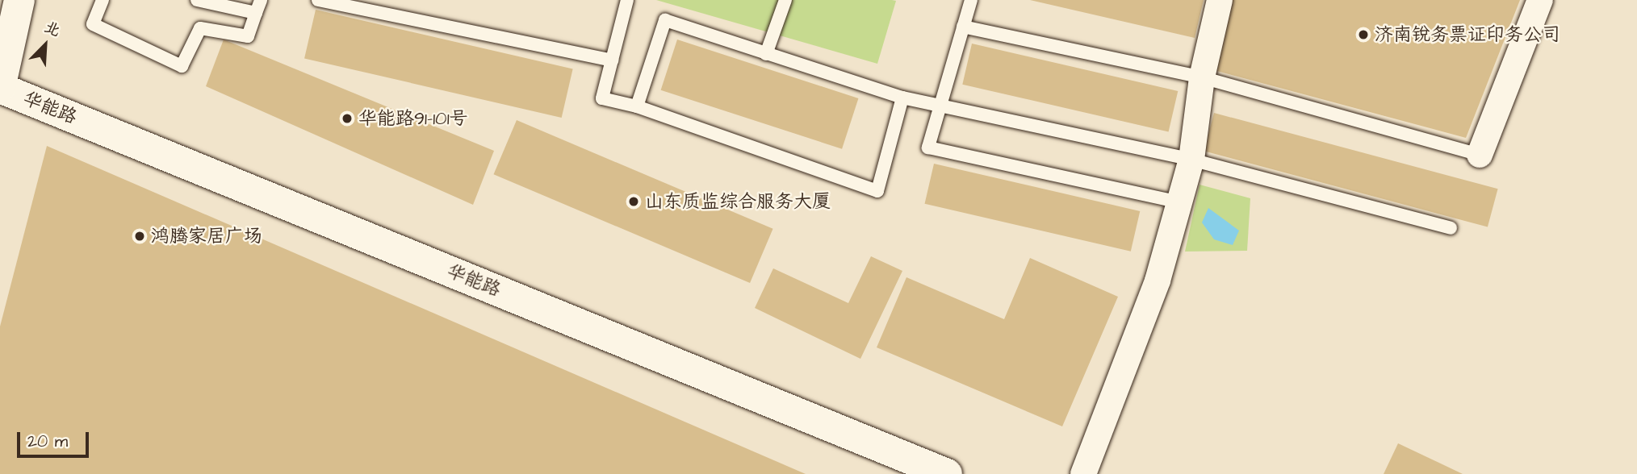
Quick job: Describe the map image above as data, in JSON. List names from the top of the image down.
{
  "streets": {
    "street": ["华能路"]
  },
  "places": [
    "济南锐务票证印务公司",
    "华能路91-101号",
    "山东质监综合服务大厦",
    "鸿腾家居广场"
  ],
  "scale_bar": "20 m",
  "north": "top right"
}
